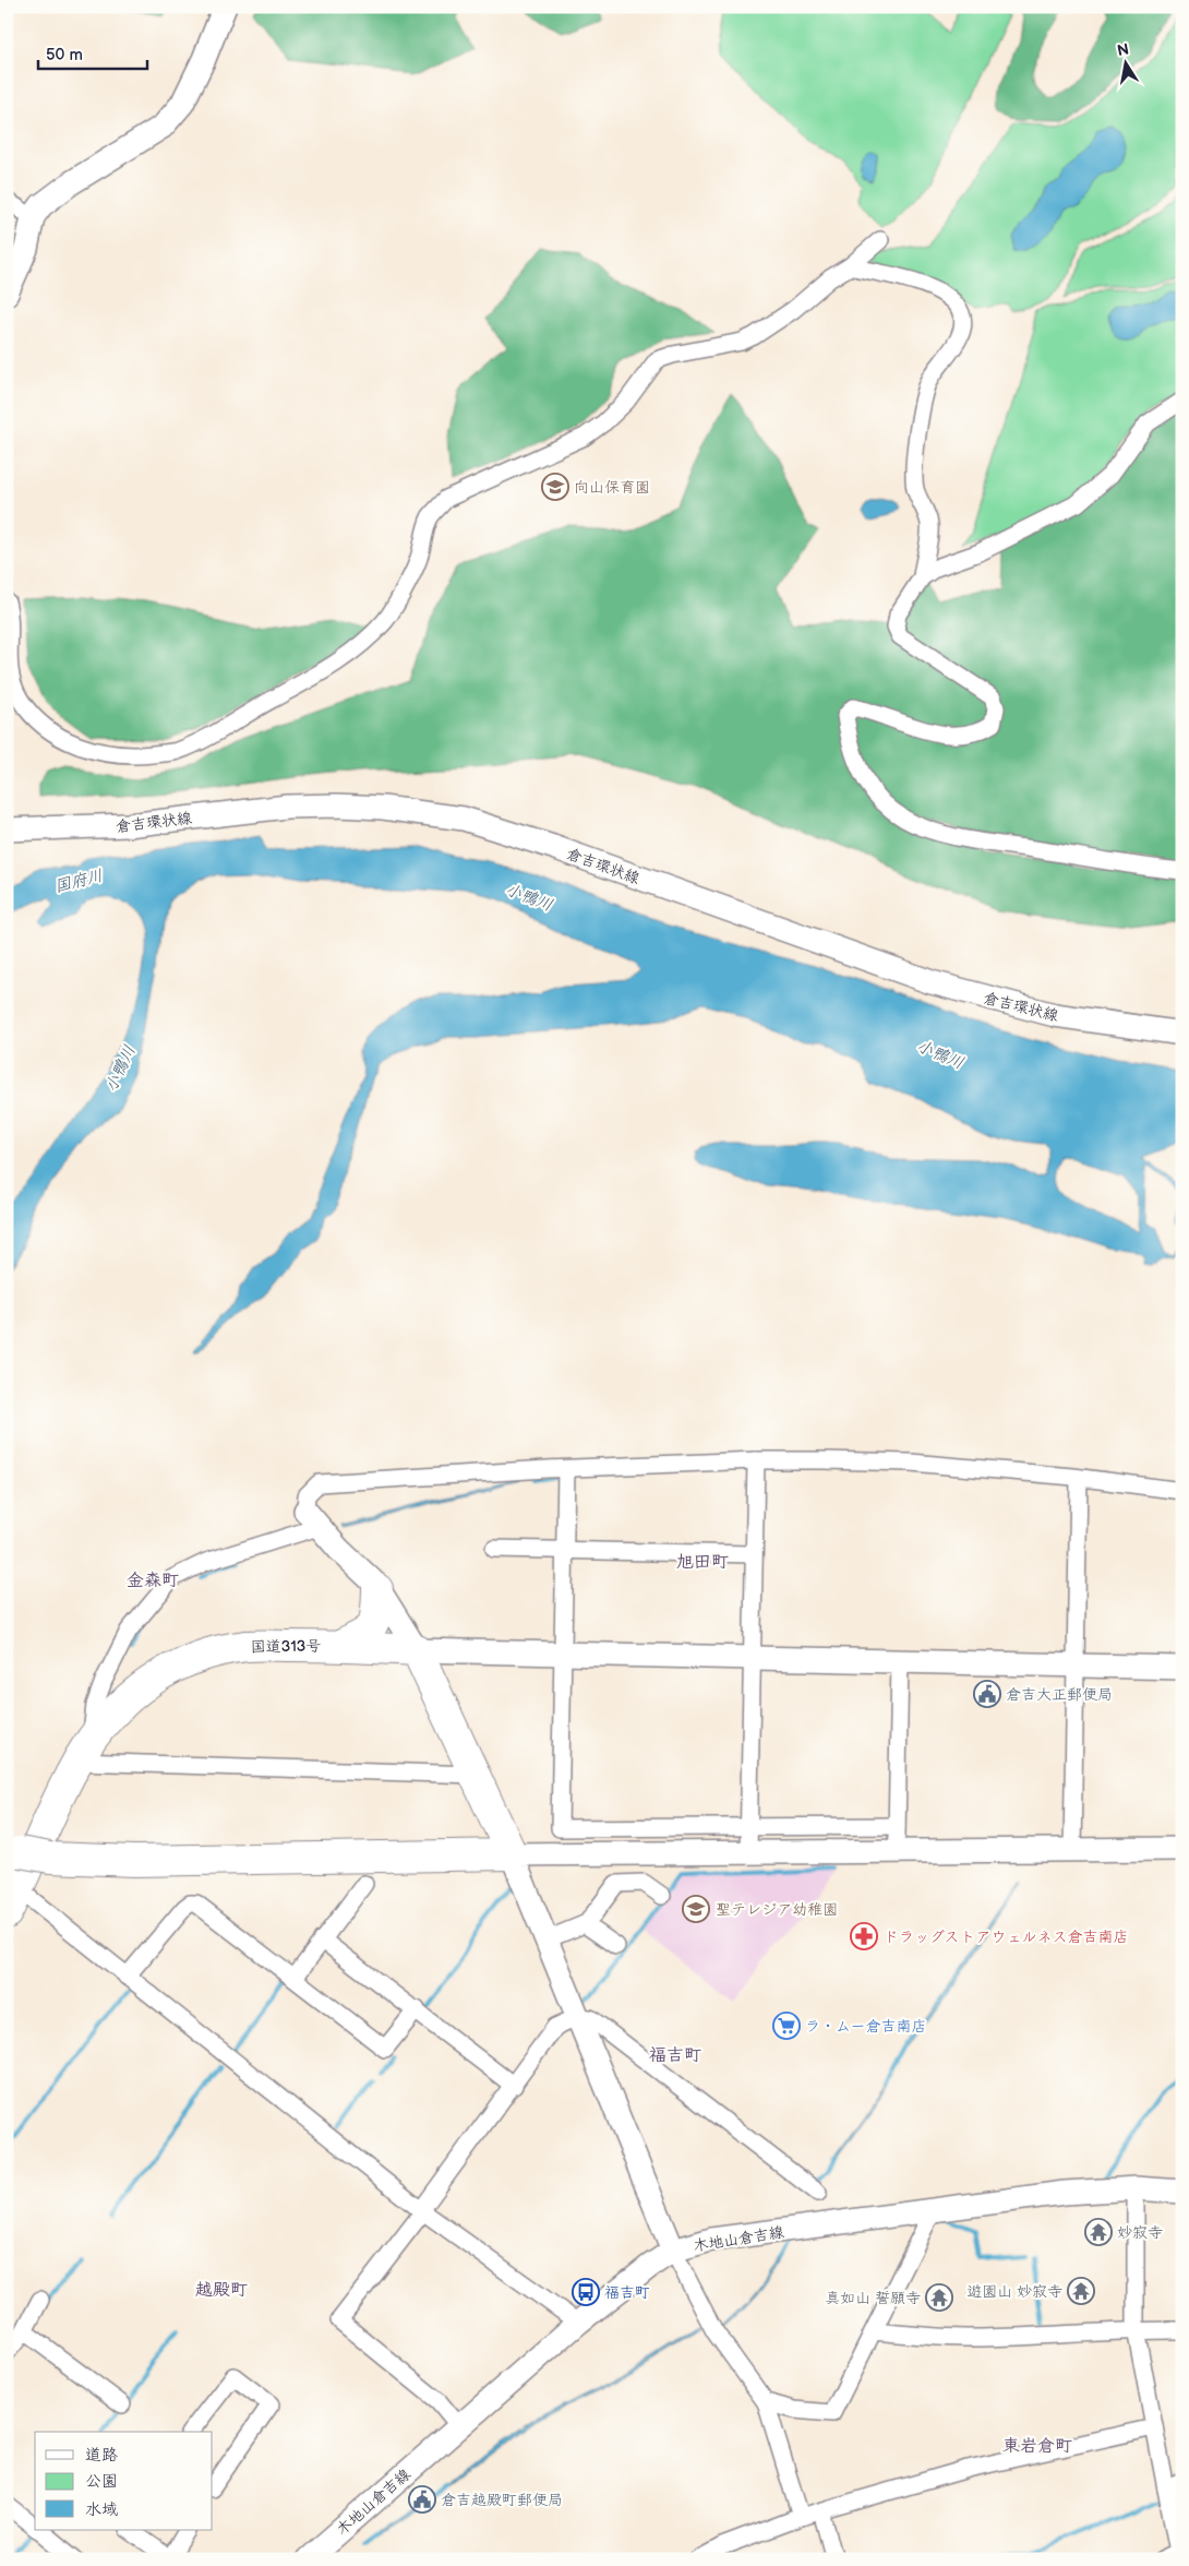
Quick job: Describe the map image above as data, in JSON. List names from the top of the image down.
{
  "streets": {
    "highway": ["国道313号"],
    "main road": ["倉吉環状線", "木地山倉吉線"]
  },
  "districts": [
    "旭田町",
    "金森町",
    "福吉町",
    "越殿町",
    "東岩倉町"
  ],
  "water": ["国府川", "小鴨川"],
  "places": {
    "school or university": ["向山保育園", "聖テレジア幼稚園"],
    "public building": ["倉吉大正郵便局", "倉吉越殿町郵便局"],
    "pharmacy": ["ドラッグストアウェルネス倉吉南店"],
    "supermarket": ["ラ・ムー倉吉南店"],
    "temple": ["妙寂寺", "遊園山 妙寂寺", "真如山 誓願寺"],
    "bus stop": ["福吉町"]
  },
  "legend": ["道路", "公園", "水域"],
  "scale_bar": "50 m",
  "north": "top"
}
